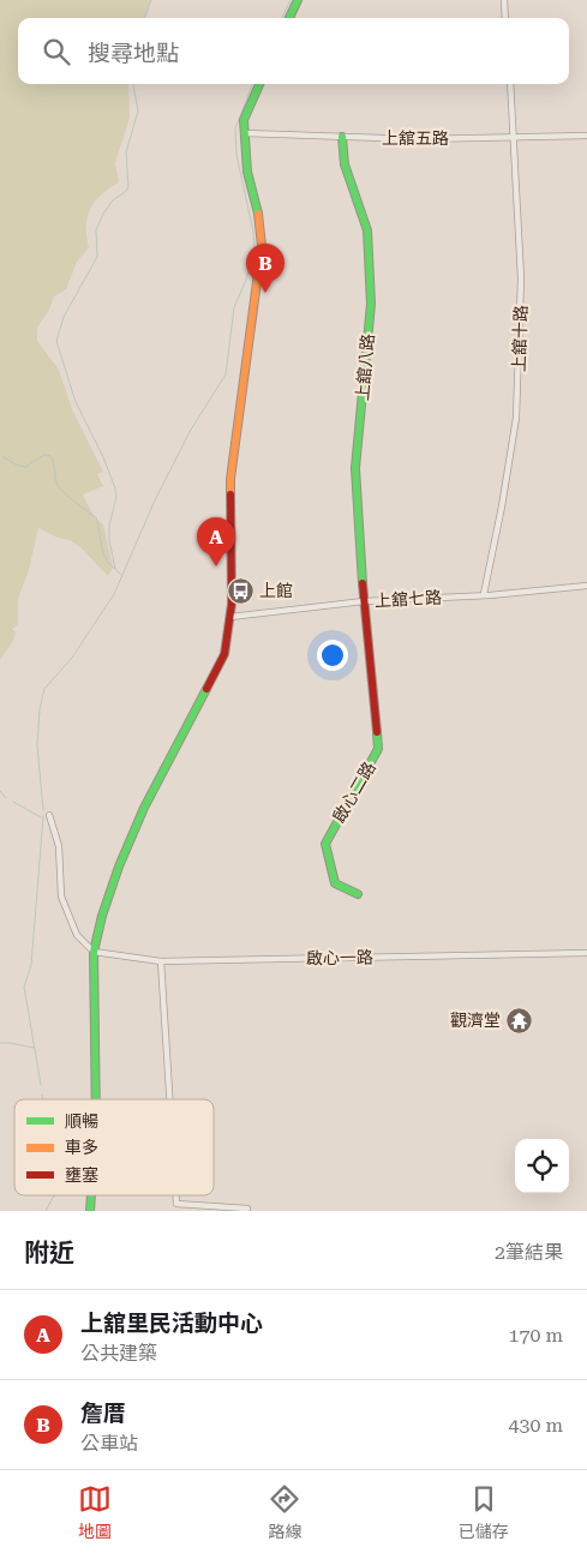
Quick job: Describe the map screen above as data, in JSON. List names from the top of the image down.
{
  "streets": {
    "street": [
      "上舘五路",
      "上舘十路",
      "上舘八路",
      "上舘七路",
      "啟心二路",
      "啟心一路"
    ]
  },
  "crossings": [
    ["上舘五路", "上舘十路"],
    ["上舘五路", "上舘八路"],
    ["上舘十路", "上舘七路"],
    ["上舘八路", "上舘七路"],
    ["上舘八路", "啟心二路"],
    ["上舘七路", "啟心二路"]
  ],
  "places": {
    "bus stop": ["上館"],
    "temple": ["觀濟堂"]
  },
  "legend": ["順暢", "車多", "壅塞"],
  "page": {
    "search": "搜尋地點",
    "pins": ["B", "A"],
    "heading": ["附近", "2筆結果"],
    "list": [
      {
        "mark": "A",
        "name": "上舘里民活動中心",
        "note": "公共建築",
        "value": "170 m"
      },
      {
        "mark": "B",
        "name": "詹厝",
        "note": "公車站",
        "value": "430 m"
      }
    ],
    "nav": ["地圖", "路線", "已儲存"]
  }
}
